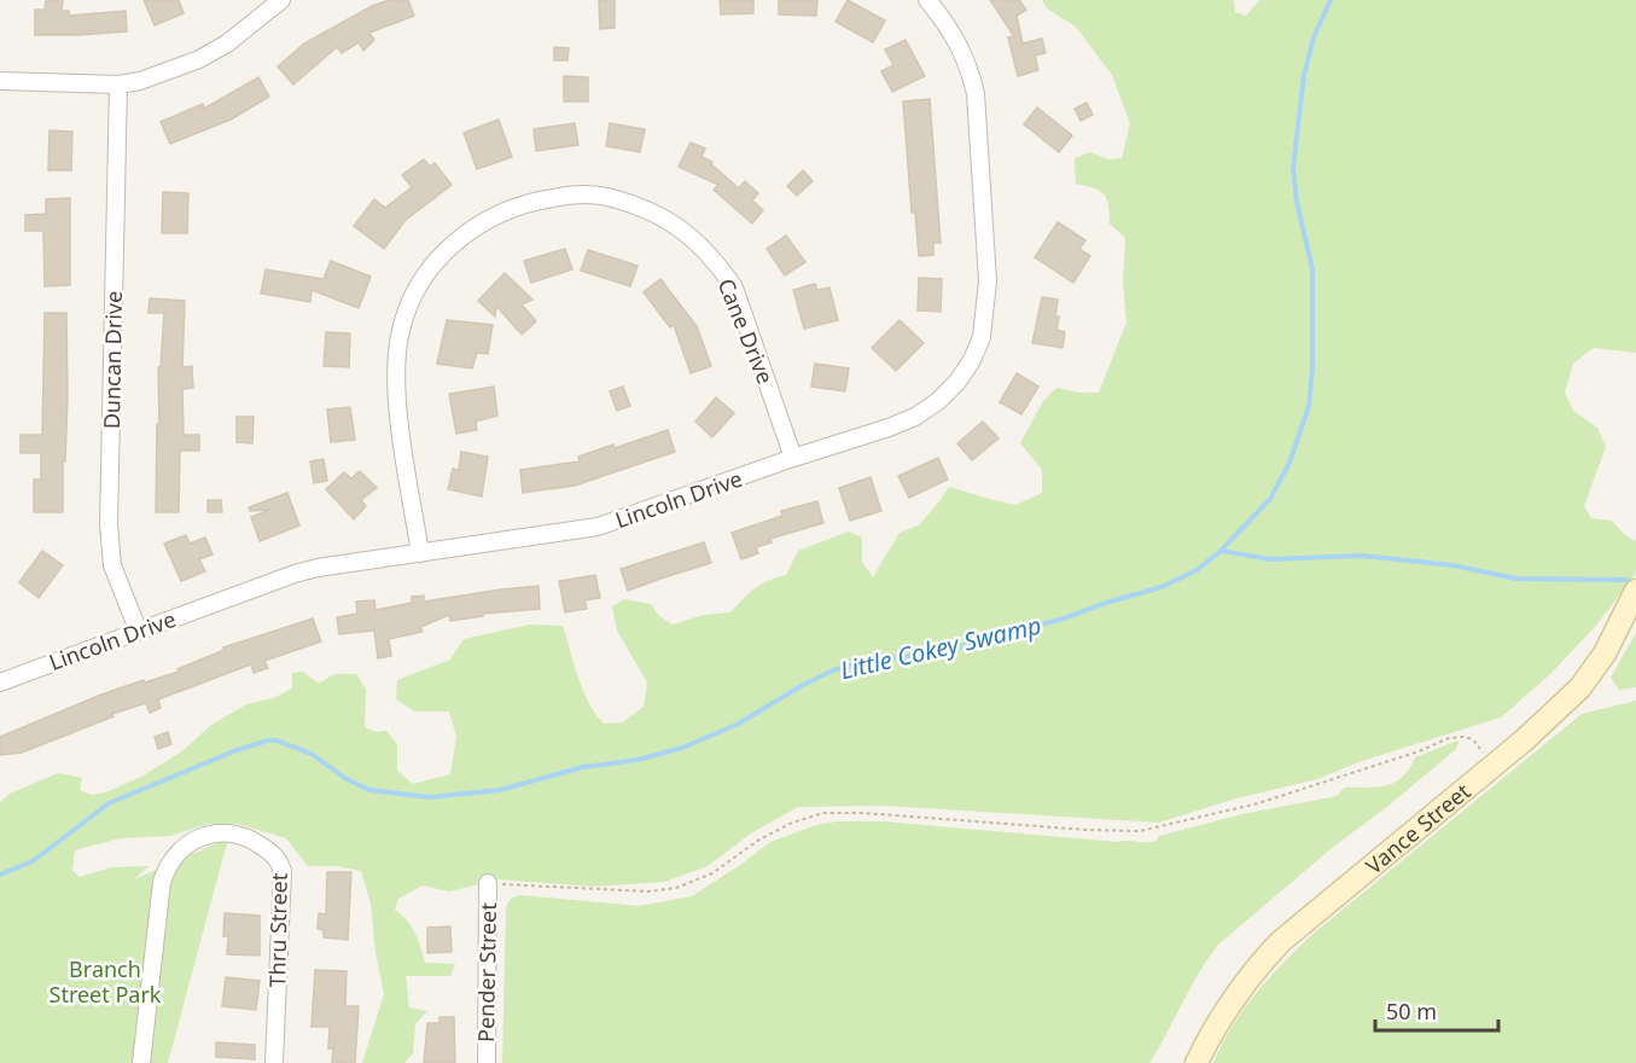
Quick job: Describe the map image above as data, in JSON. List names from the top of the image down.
{
  "streets": {
    "street": [
      "Cane Drive",
      "Duncan Drive",
      "Lincoln Drive",
      "Vance Street",
      "Thru Street",
      "Pender Street"
    ]
  },
  "crossings": [
    ["Cane Drive", "Lincoln Drive"],
    ["Duncan Drive", "Lincoln Drive"]
  ],
  "water": ["Little Cokey Swamp"],
  "parks": ["Branch Street Park"],
  "scale_bar": "50 m"
}
